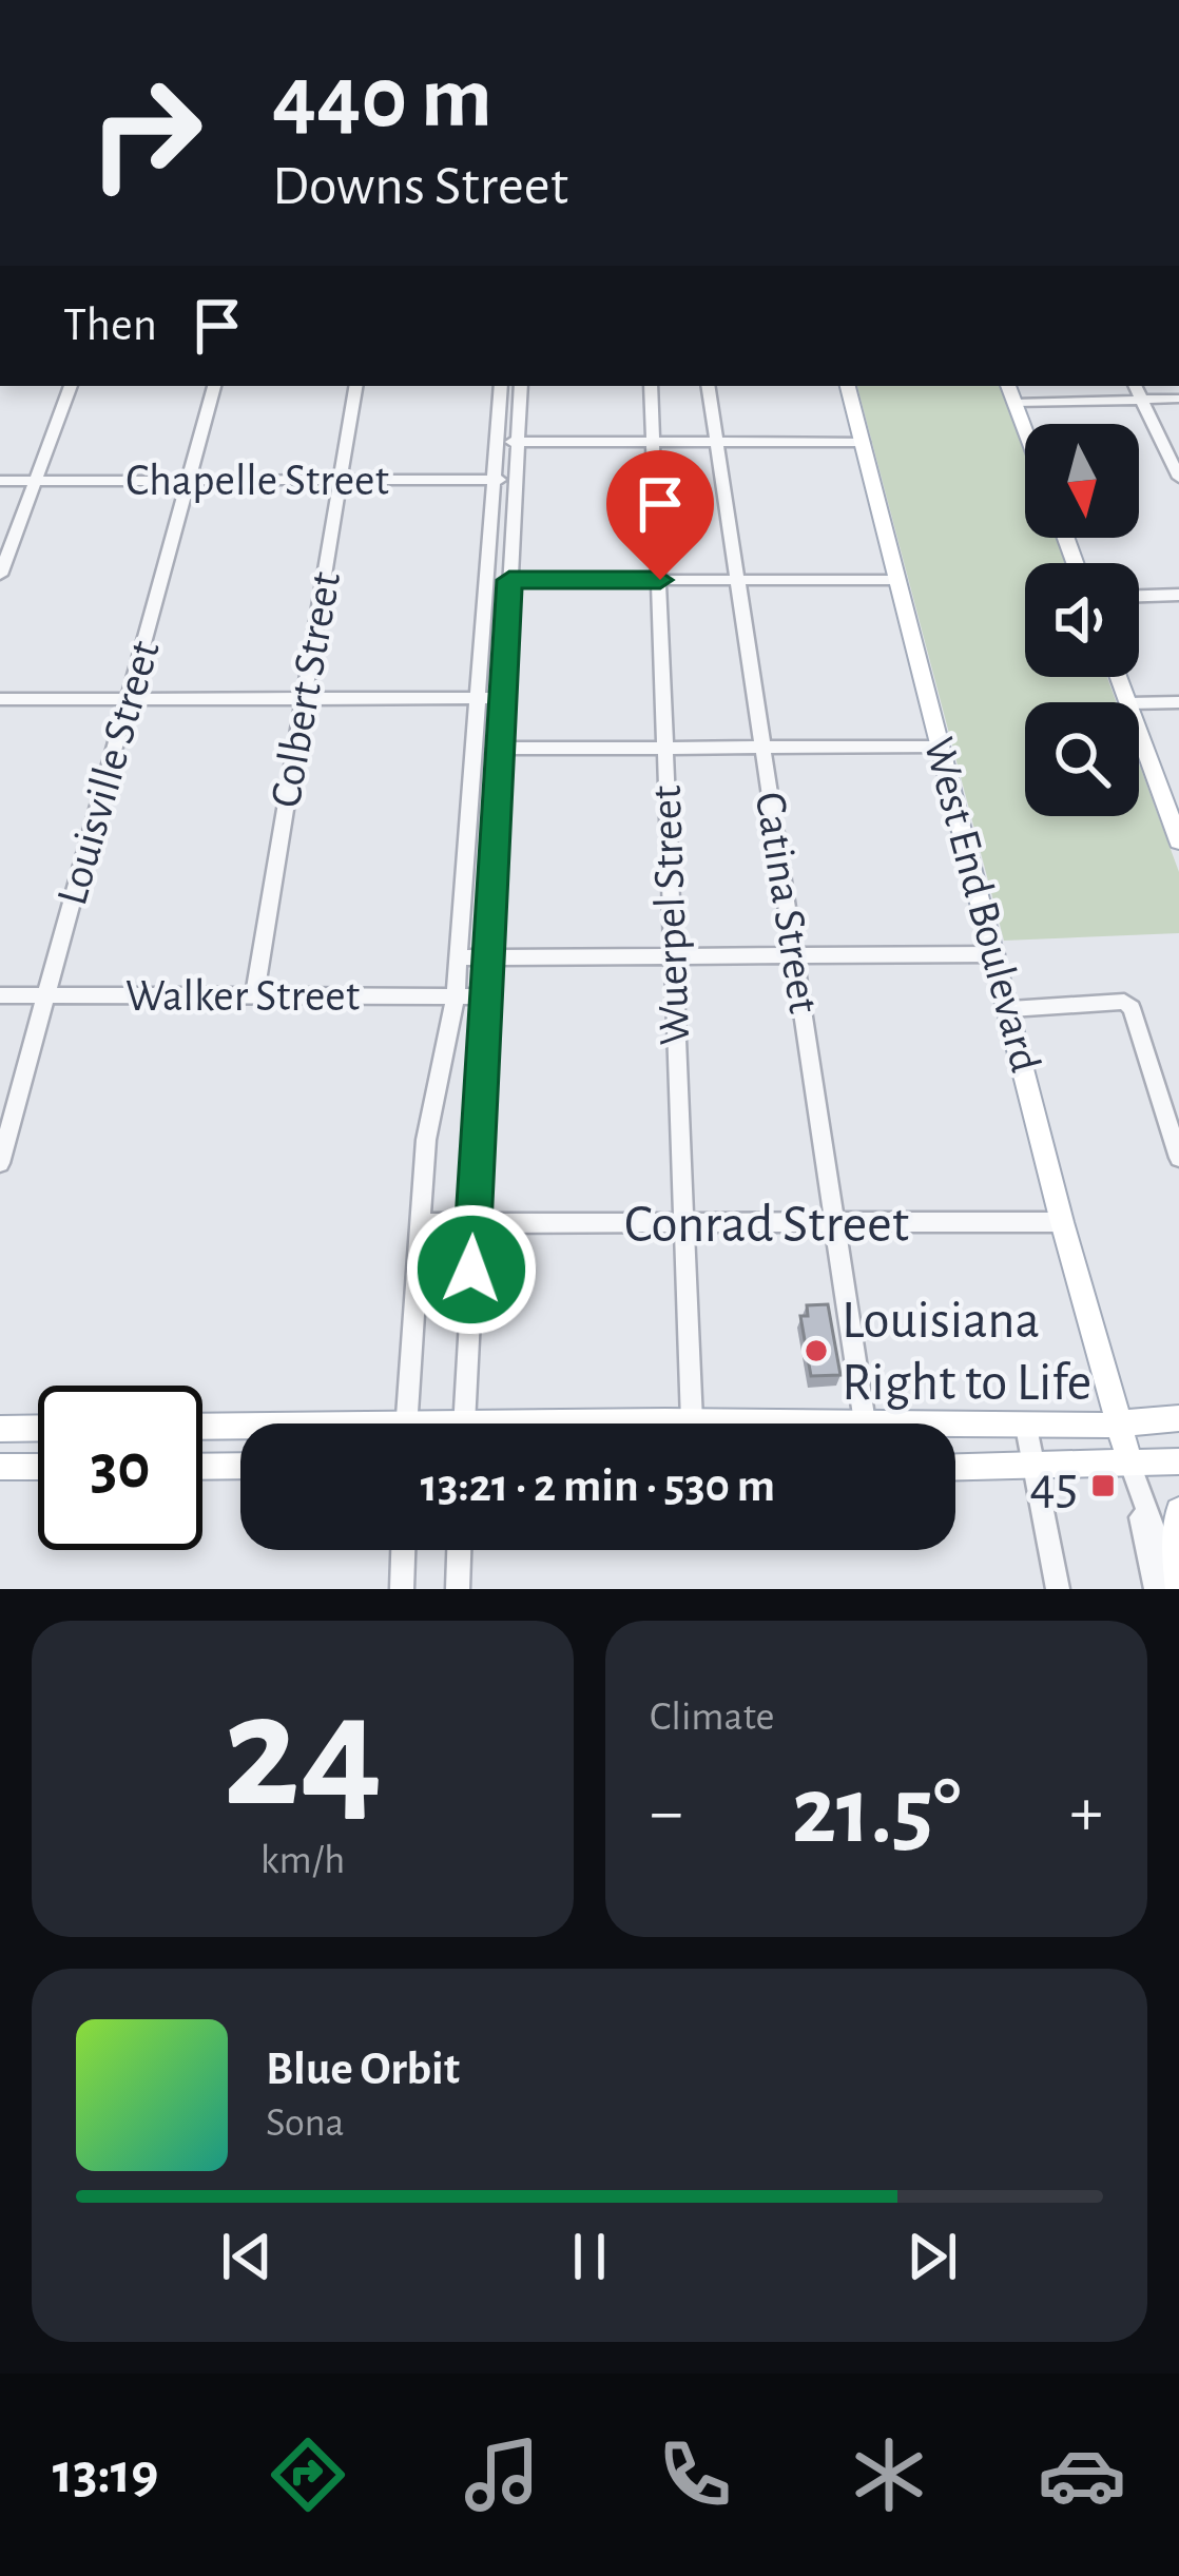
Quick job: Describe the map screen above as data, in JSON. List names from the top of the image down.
{
  "streets": {
    "main road": ["West End Boulevard"],
    "street": [
      "Chapelle Street",
      "Colbert Street",
      "Louisville Street",
      "Catina Street",
      "Wuerpel Street",
      "Walker Street",
      "Conrad Street"
    ]
  },
  "crossings": [
    ["Chapelle Street", "Colbert Street"],
    ["Chapelle Street", "Louisville Street"],
    ["Colbert Street", "Walker Street"],
    ["Louisville Street", "Walker Street"],
    ["Catina Street", "Conrad Street"],
    ["West End Boulevard", "Conrad Street"],
    ["Wuerpel Street", "Conrad Street"]
  ],
  "places": {
    "other": ["Louisiana Right to Life"],
    "transit": ["45"]
  },
  "north": "bottom",
  "page": {
    "turn": ["440 m", "Downs Street"],
    "then": "Then",
    "limit": "30",
    "trip": "13:21 · 2 min · 530 m",
    "tile": [
      ["24", "km/h"],
      "Climate"
    ],
    "heat": ["−", "21.5°", "+"],
    "song": ["Blue Orbit", "Sona"],
    "tabs": "13:19"
  }
}
